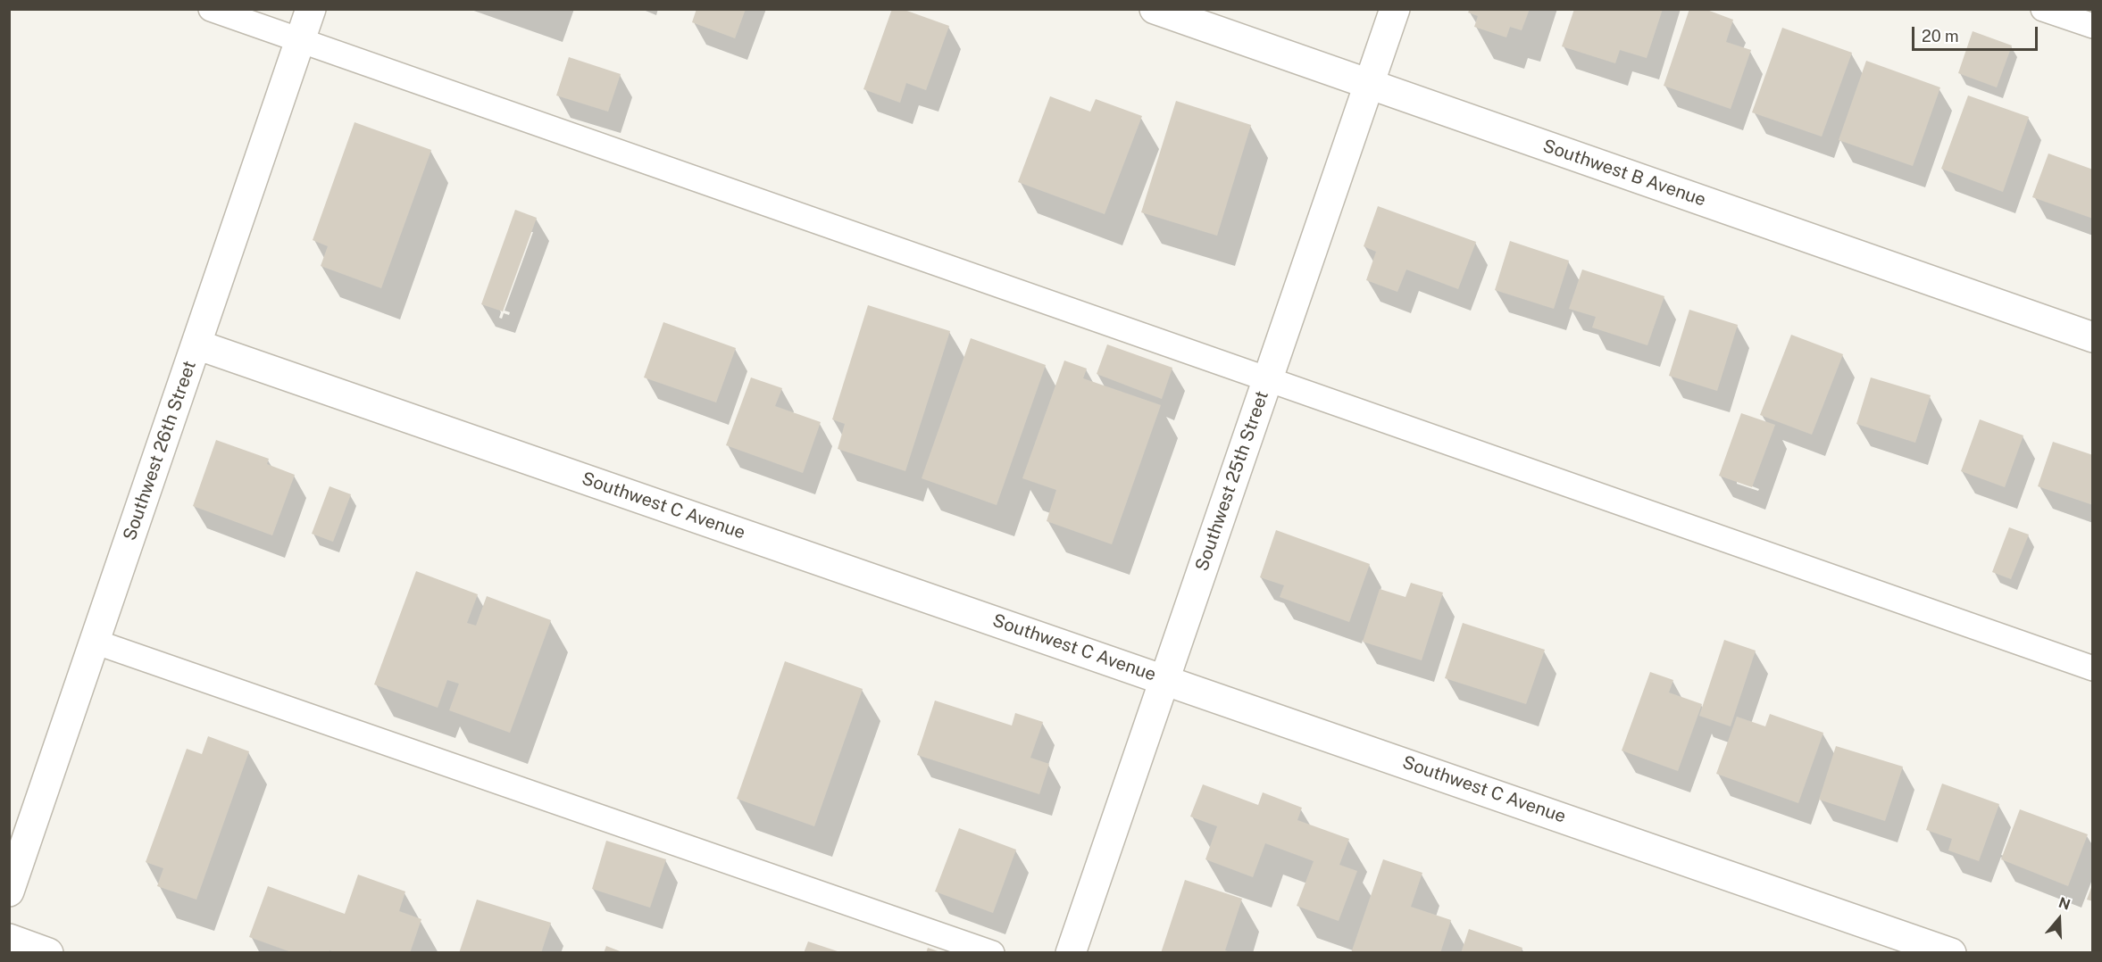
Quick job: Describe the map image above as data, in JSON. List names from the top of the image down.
{
  "streets": {
    "street": [
      "Southwest B Avenue",
      "Southwest 26th Street",
      "Southwest 25th Street",
      "Southwest C Avenue"
    ]
  },
  "crossings": [
    ["Southwest B Avenue", "Southwest 25th Street"],
    ["Southwest 26th Street", "Southwest C Avenue"],
    ["Southwest 25th Street", "Southwest C Avenue"]
  ],
  "scale_bar": "20 m",
  "north": "top"
}
